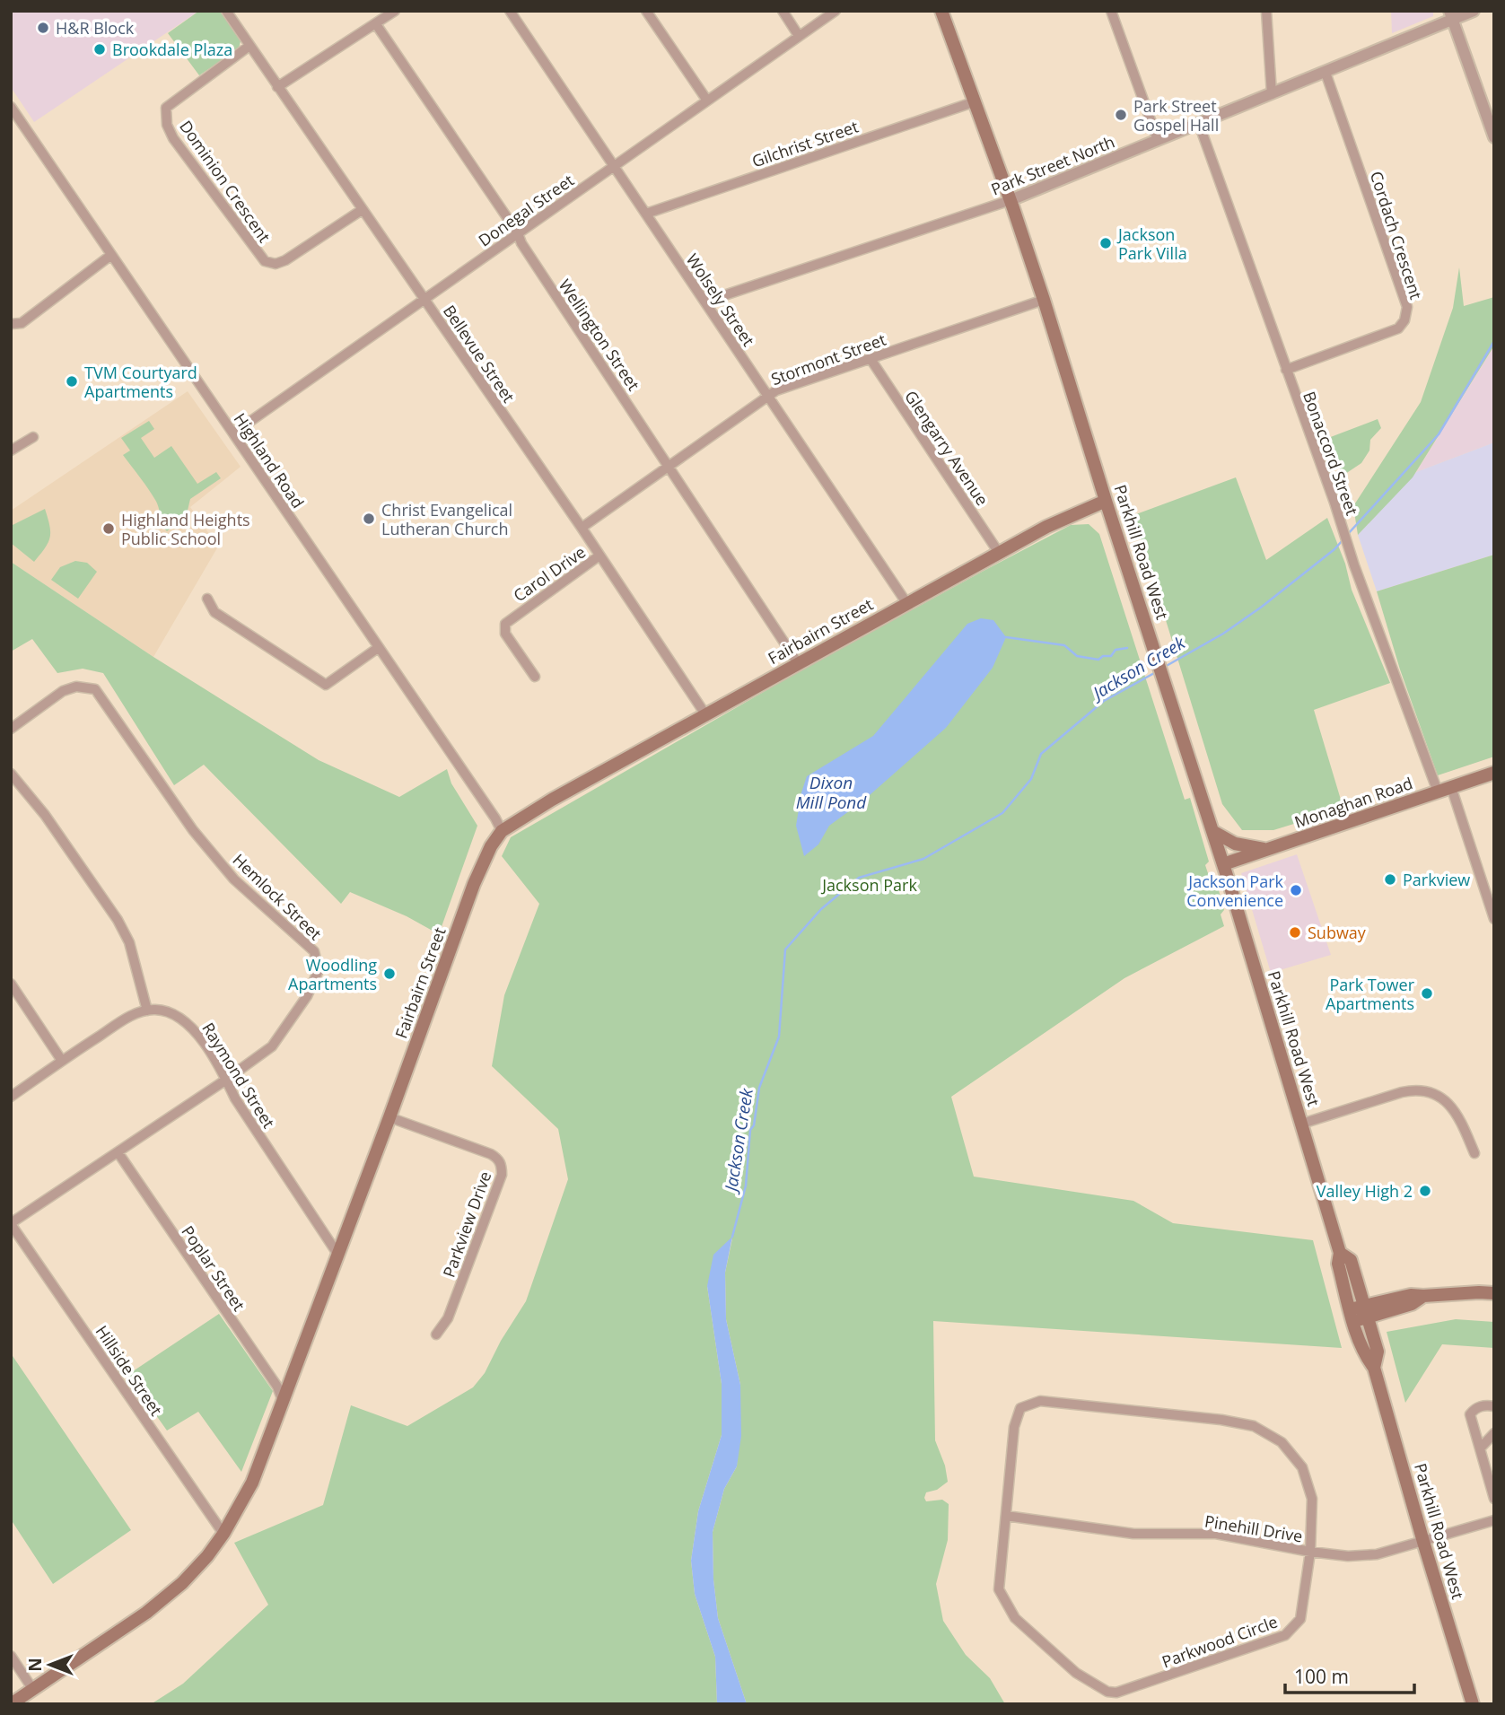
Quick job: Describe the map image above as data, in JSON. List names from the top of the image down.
{
  "streets": {
    "main road": ["Parkhill Road West", "Fairbairn Street", "Monaghan Road"],
    "street": [
      "Gilchrist Street",
      "Park Street North",
      "Dominion Crescent",
      "Donegal Street",
      "Cordach Crescent",
      "Wolsely Street",
      "Wellington Street",
      "Bellevue Street",
      "Stormont Street",
      "Glengarry Avenue",
      "Bonaccord Street",
      "Highland Road",
      "Carol Drive",
      "Hemlock Street",
      "Raymond Street",
      "Parkview Drive",
      "Poplar Street",
      "Hillside Street",
      "Pinehill Drive",
      "Parkwood Circle"
    ]
  },
  "crossings": [
    ["Gilchrist Street", "Wolsely Street"],
    ["Gilchrist Street", "Parkhill Road West"],
    ["Park Street North", "Cordach Crescent"],
    ["Park Street North", "Wolsely Street"],
    ["Park Street North", "Bonaccord Street"],
    ["Park Street North", "Parkhill Road West"],
    ["Dominion Crescent", "Bellevue Street"],
    ["Donegal Street", "Wolsely Street"],
    ["Donegal Street", "Wellington Street"],
    ["Donegal Street", "Bellevue Street"],
    ["Donegal Street", "Highland Road"],
    ["Cordach Crescent", "Bonaccord Street"],
    ["Wolsely Street", "Stormont Street"],
    ["Wolsely Street", "Fairbairn Street"],
    ["Wellington Street", "Stormont Street"],
    ["Wellington Street", "Fairbairn Street"],
    ["Bellevue Street", "Stormont Street"],
    ["Bellevue Street", "Carol Drive"],
    ["Bellevue Street", "Fairbairn Street"],
    ["Stormont Street", "Glengarry Avenue"],
    ["Stormont Street", "Parkhill Road West"],
    ["Glengarry Avenue", "Fairbairn Street"],
    ["Bonaccord Street", "Monaghan Road"],
    ["Highland Road", "Fairbairn Street"],
    ["Parkhill Road West", "Fairbairn Street"],
    ["Parkhill Road West", "Monaghan Road"],
    ["Parkhill Road West", "Pinehill Drive"],
    ["Fairbairn Street", "Raymond Street"],
    ["Fairbairn Street", "Parkview Drive"],
    ["Fairbairn Street", "Poplar Street"],
    ["Fairbairn Street", "Hillside Street"],
    ["Hemlock Street", "Raymond Street"],
    ["Hemlock Street", "Poplar Street"],
    ["Hemlock Street", "Hillside Street"],
    ["Pinehill Drive", "Parkwood Circle"]
  ],
  "water": ["Jackson Creek", "Dixon Mill Pond"],
  "parks": ["Jackson Park"],
  "places": [
    "H&R Block",
    "Brookdale Plaza",
    "Park Street Gospel Hall",
    "Jackson Park Villa",
    "TVM Courtyard Apartments",
    "Christ Evangelical Lutheran Church",
    "Highland Heights Public School",
    "Parkview",
    "Jackson Park Convenience",
    "Subway",
    "Woodling Apartments",
    "Park Tower Apartments",
    "Valley High 2"
  ],
  "scale_bar": "100 m",
  "north": "left"
}
